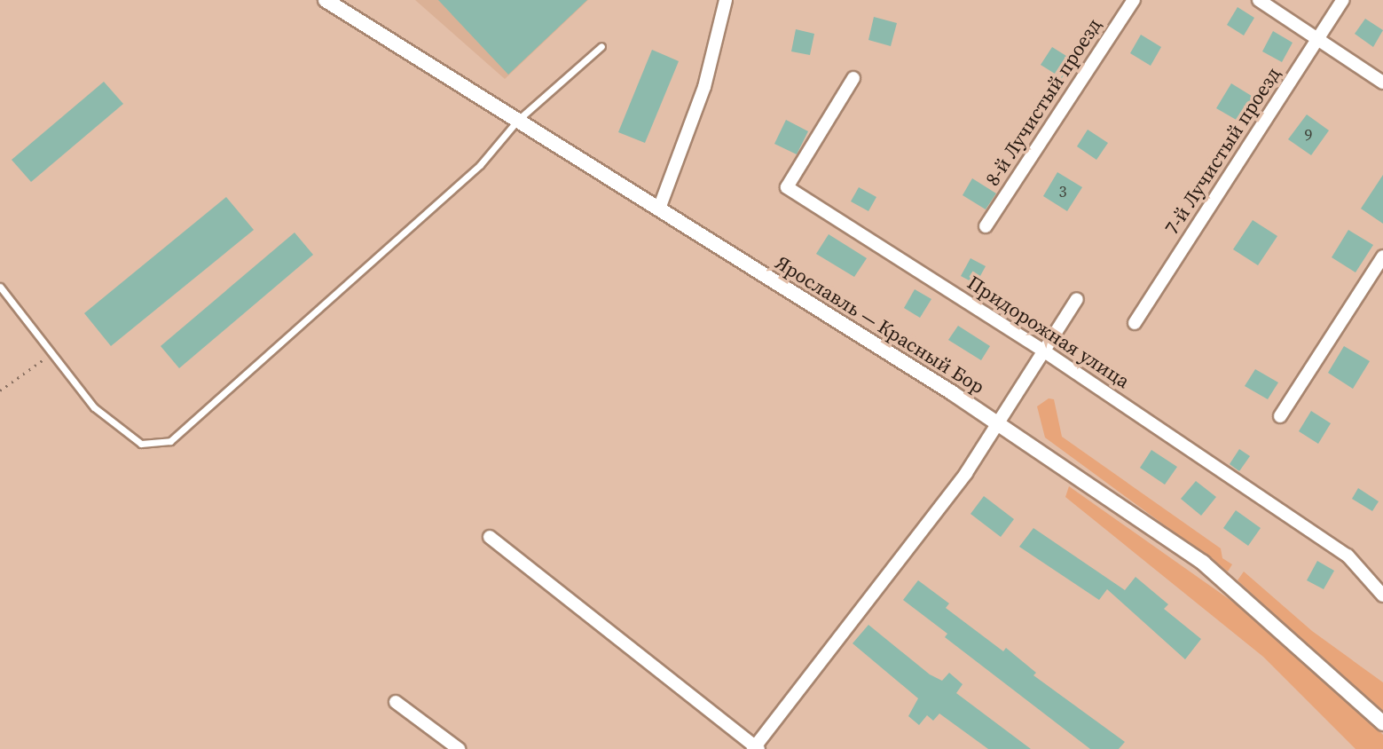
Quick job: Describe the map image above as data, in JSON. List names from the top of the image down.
{
  "streets": {
    "street": [
      "8-й Лучистый проезд",
      "7-й Лучистый проезд",
      "Ярославль — Красный Бор",
      "Придорожная улица"
    ]
  },
  "house_numbers": ["9", "3"]
}
